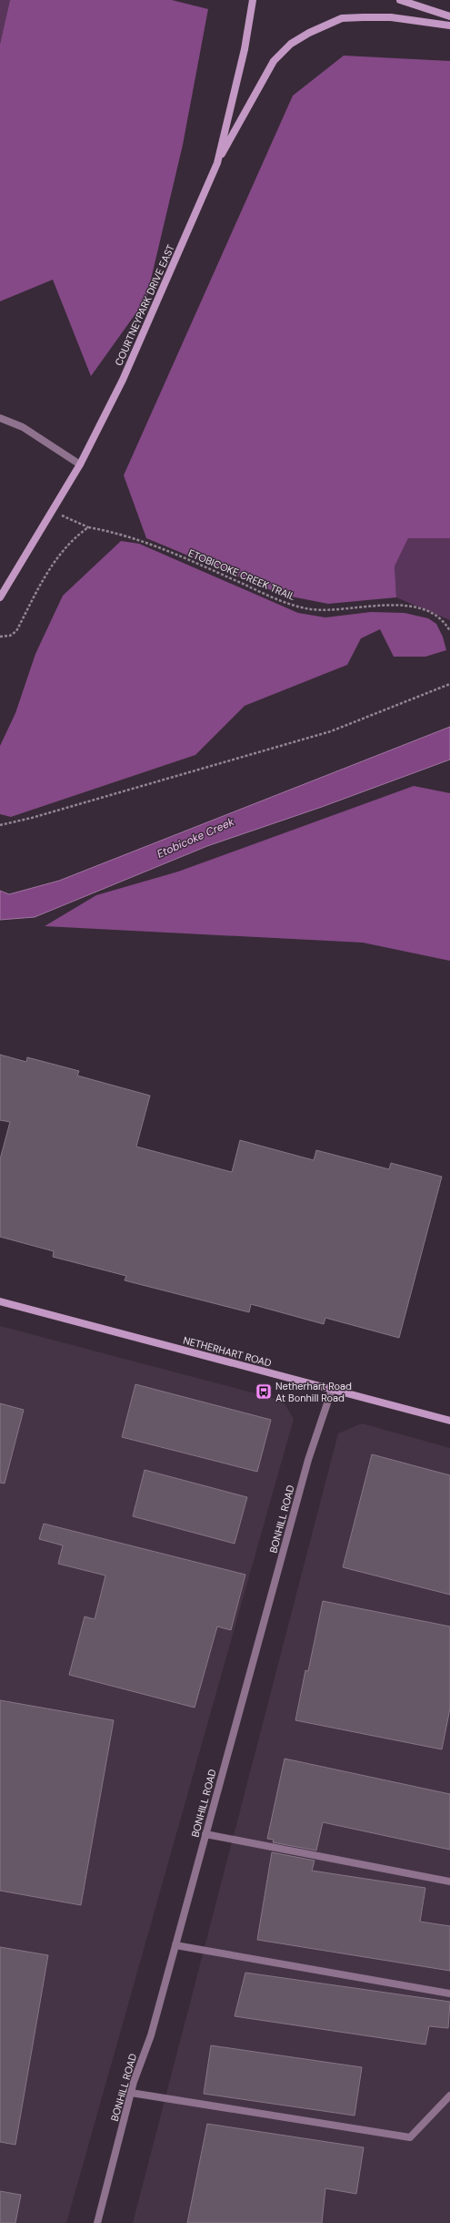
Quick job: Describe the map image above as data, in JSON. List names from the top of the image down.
{
  "streets": {
    "street": ["COURTNEYPARK DRIVE EAST", "NETHERHART ROAD", "BONHILL ROAD"],
    "path": ["ETOBICOKE CREEK TRAIL"]
  },
  "crossings": [
    ["COURTNEYPARK DRIVE EAST", "ETOBICOKE CREEK TRAIL"],
    ["NETHERHART ROAD", "BONHILL ROAD"]
  ],
  "water": ["Etobicoke Creek"],
  "places": {
    "bus stop": ["Netherhart Road At Bonhill Road"]
  }
}
